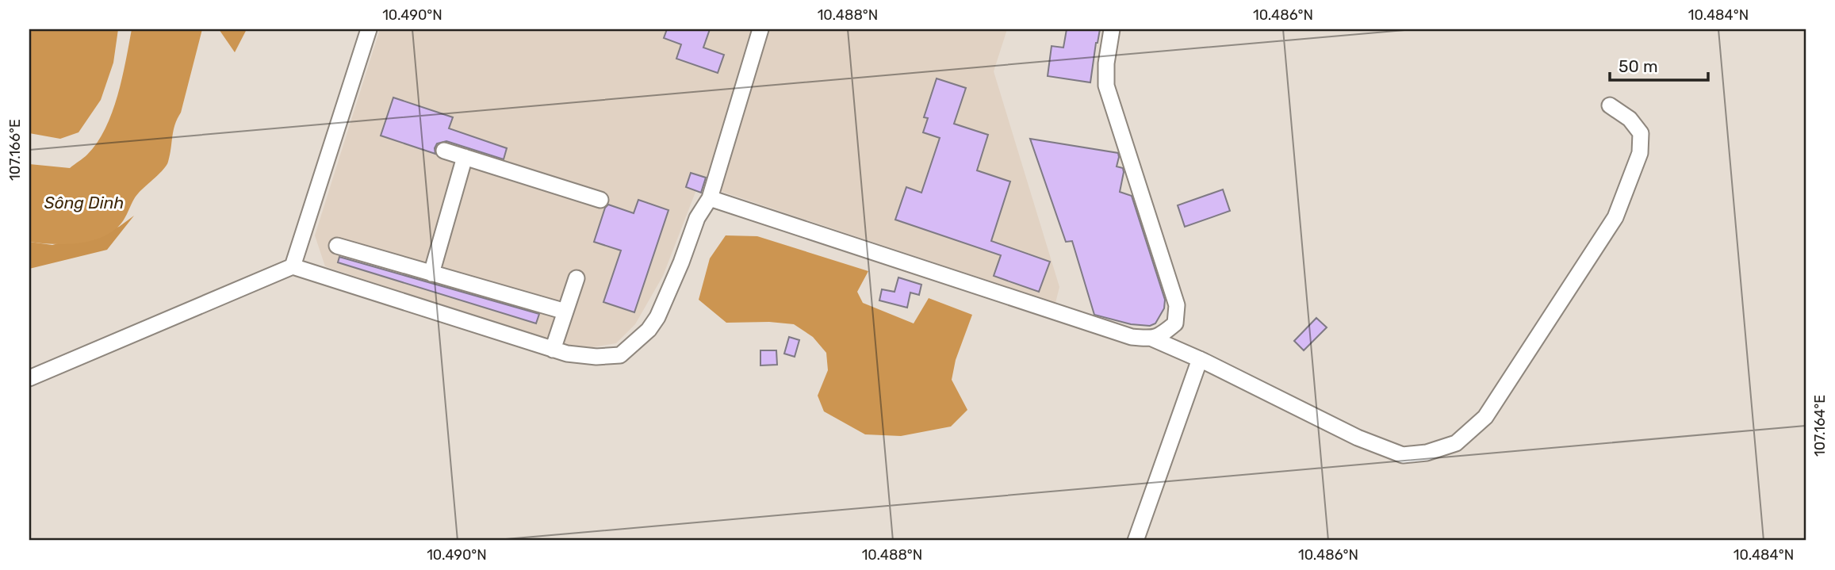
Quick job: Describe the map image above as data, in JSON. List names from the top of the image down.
{
  "water": ["Sông Dinh"],
  "scale_bar": "50 m",
  "coordinates": [
    "10.490°N",
    "10.488°N",
    "10.486°N",
    "10.484°N",
    "107.166°E",
    "107.164°E"
  ]
}
